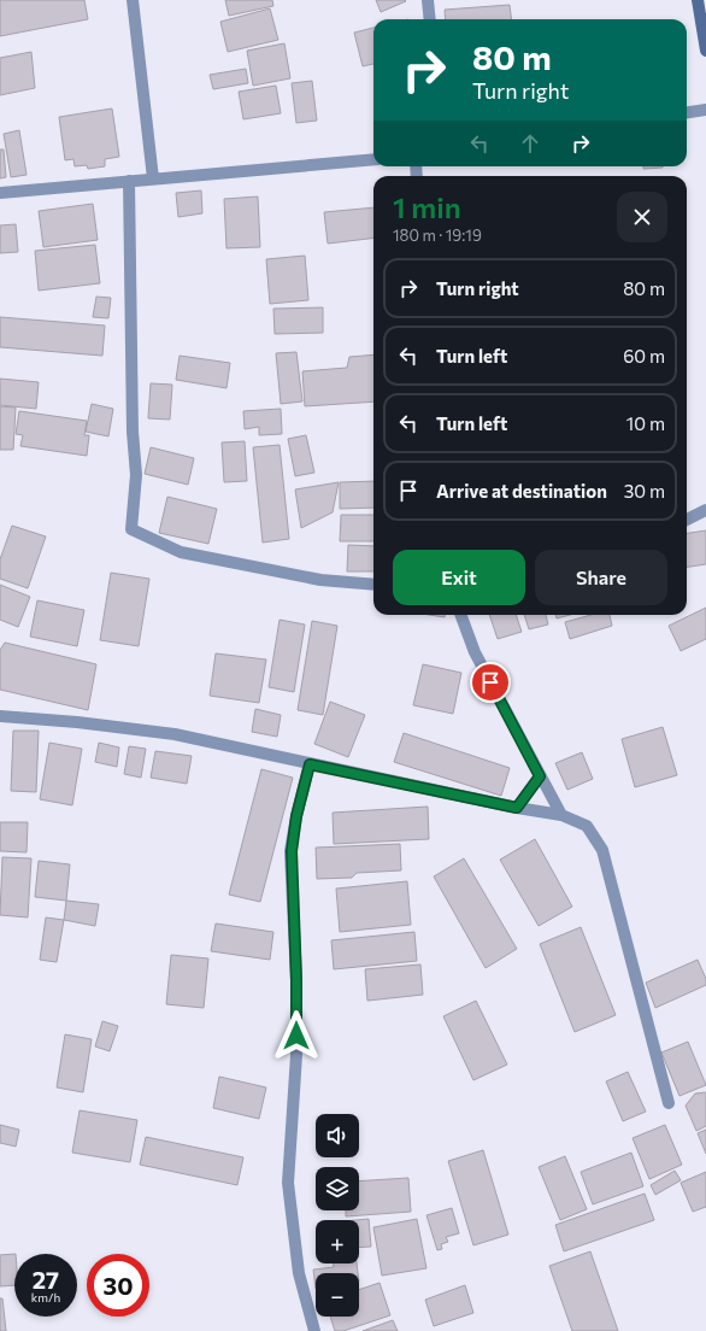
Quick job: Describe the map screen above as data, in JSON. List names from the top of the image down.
{
  "page": {
    "turn": ["80 m", "Turn right"],
    "heading": ["1 min", "180 m · 19:19"],
    "list": [
      {
        "name": "Turn right",
        "value": "80 m"
      },
      {
        "name": "Turn left",
        "value": "60 m"
      },
      {
        "name": "Turn left",
        "value": "10 m"
      },
      {
        "name": "Arrive at destination",
        "value": "30 m"
      }
    ],
    "buttons": ["Exit", "Share"],
    "map_buttons": ["+", "−"],
    "speed": "27 km/h",
    "limit": "30"
  }
}
